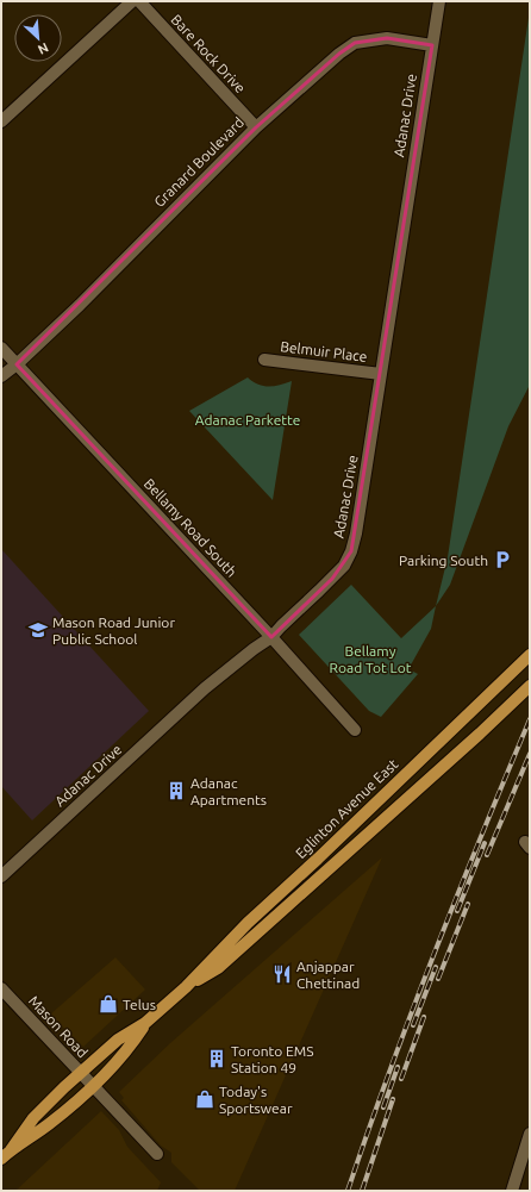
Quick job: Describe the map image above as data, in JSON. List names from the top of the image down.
{
  "streets": {
    "main road": ["Eglinton Avenue East"],
    "street": [
      "Bare Rock Drive",
      "Adanac Drive",
      "Granard Boulevard",
      "Belmuir Place",
      "Bellamy Road South",
      "Mason Road"
    ]
  },
  "crossings": [
    ["Bare Rock Drive", "Granard Boulevard"],
    ["Adanac Drive", "Granard Boulevard"],
    ["Adanac Drive", "Belmuir Place"],
    ["Adanac Drive", "Bellamy Road South"],
    ["Granard Boulevard", "Bellamy Road South"],
    ["Eglinton Avenue East", "Mason Road"]
  ],
  "parks": ["Adanac Parkette", "Bellamy Road Tot Lot"],
  "places": {
    "parking": ["Parking South"],
    "school or university": ["Mason Road Junior Public School"],
    "building": ["Adanac Apartments", "Toronto EMS Station 49"],
    "restaurant": ["Anjappar Chettinad"],
    "shop": ["Telus", "Today's Sportswear"]
  },
  "north": "bottom right"
}
